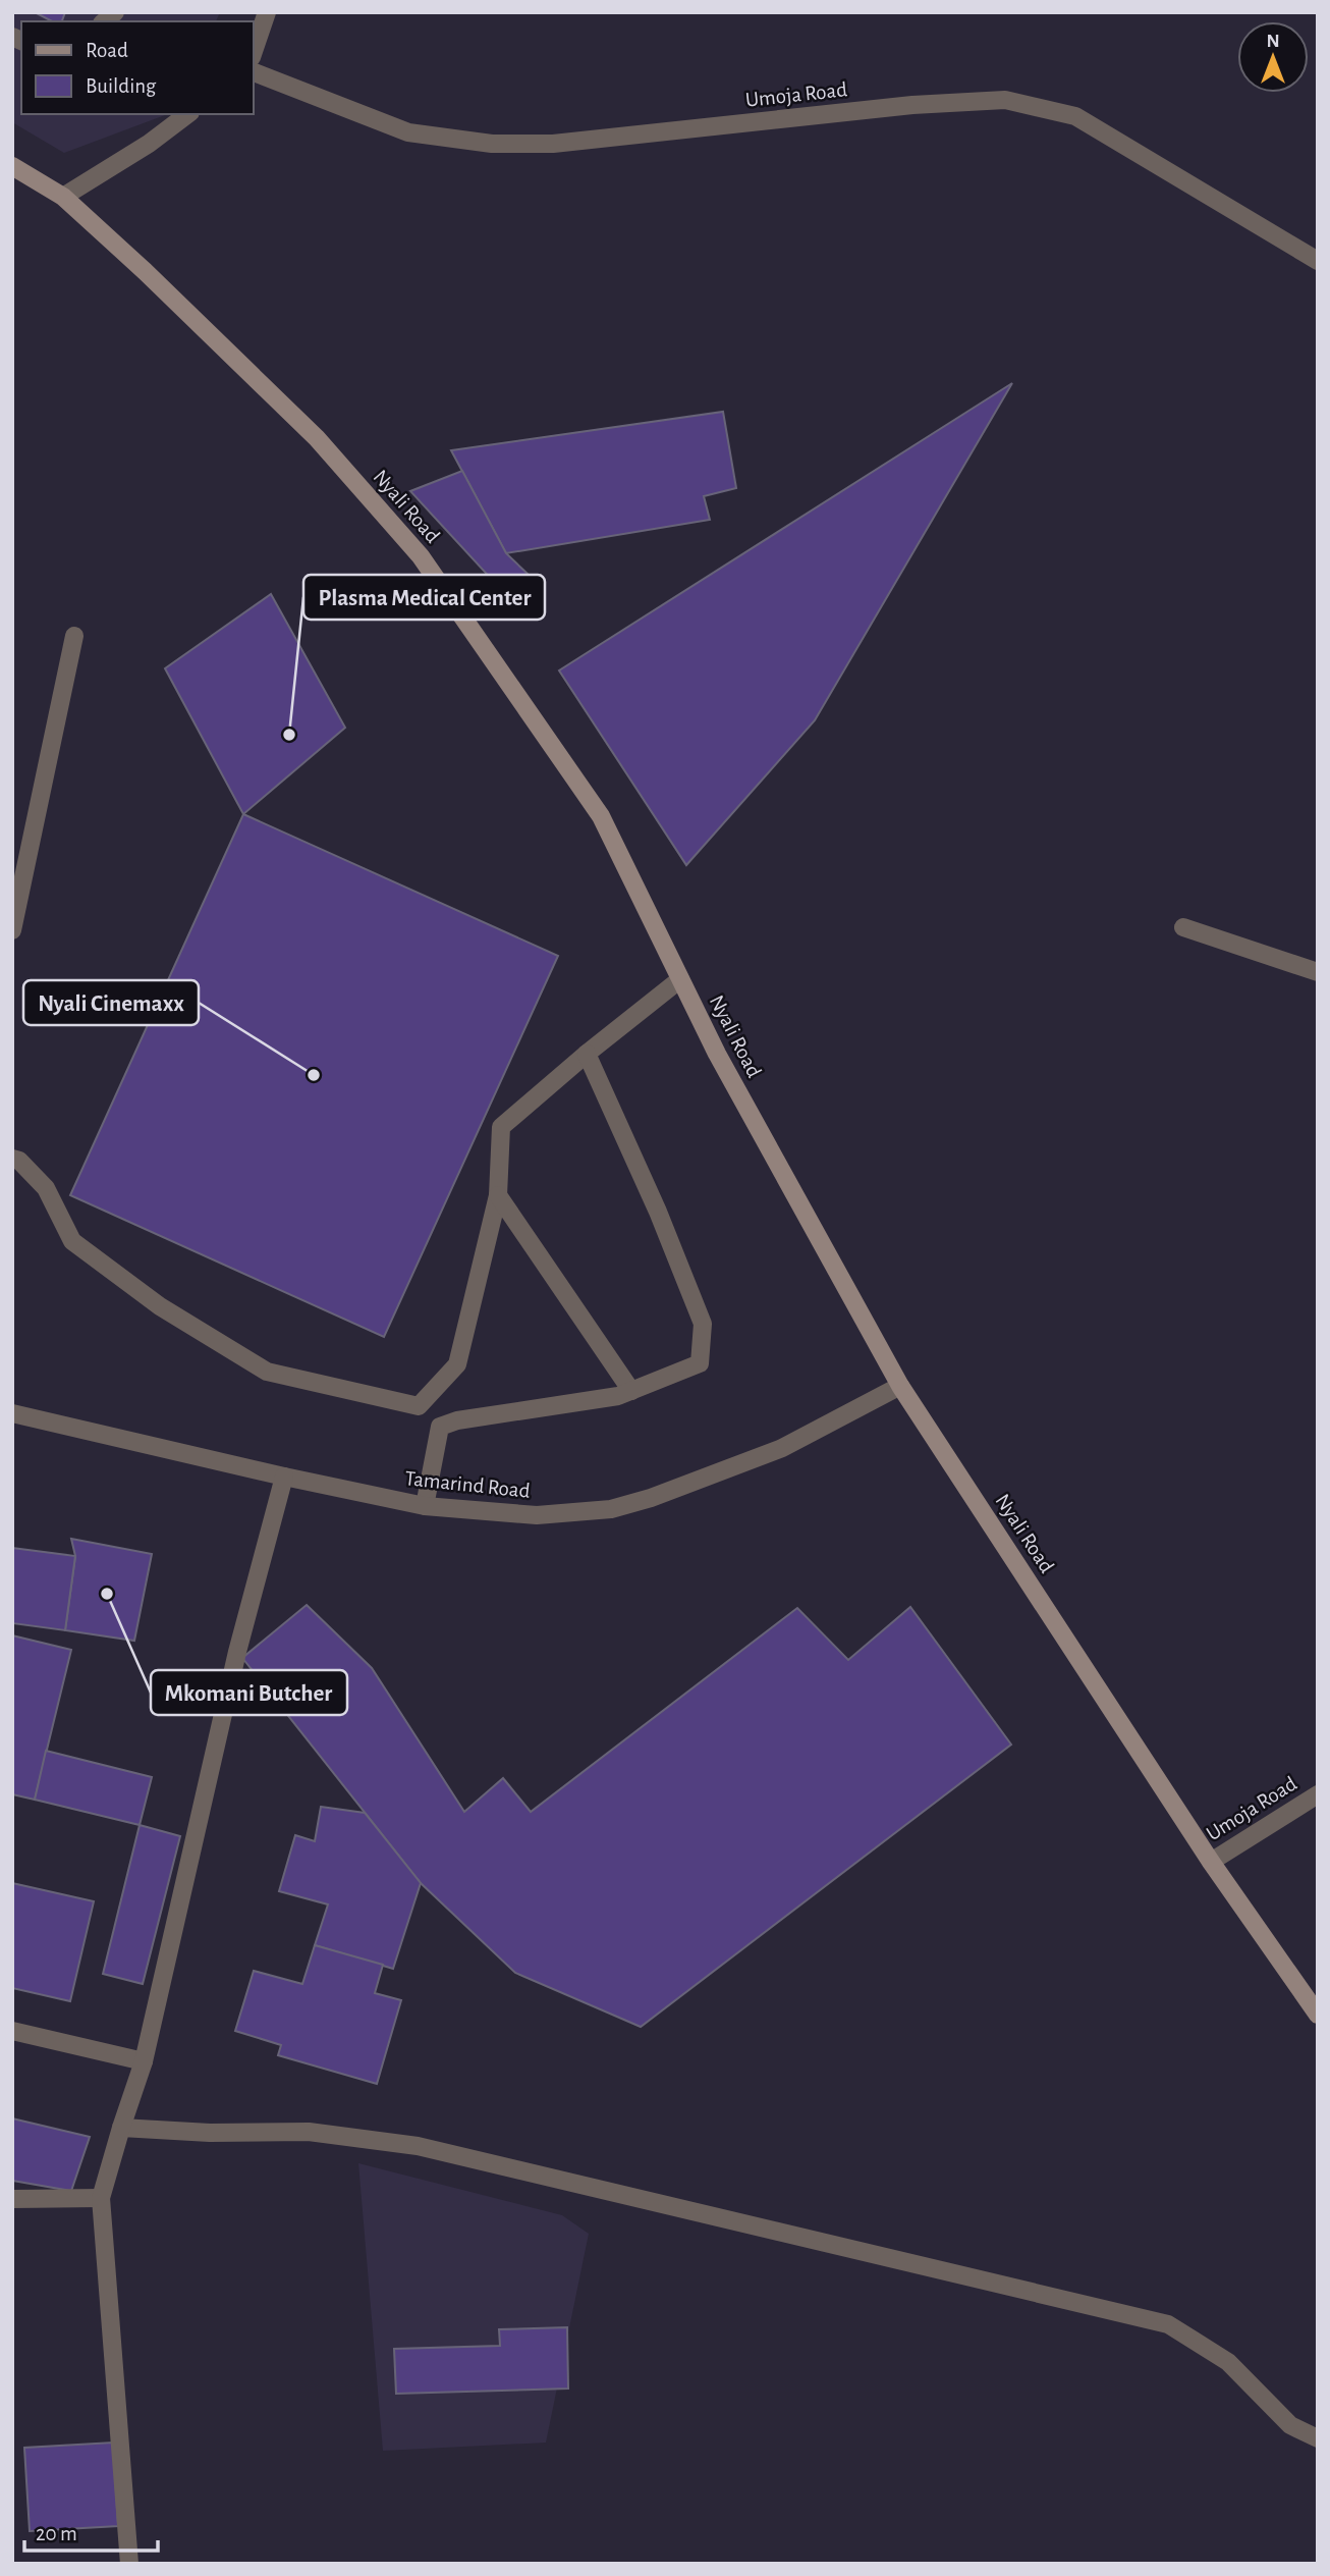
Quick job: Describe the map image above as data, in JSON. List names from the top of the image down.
{
  "streets": {
    "main road": ["Nyali Road"],
    "street": ["Umoja Road", "Tamarind Road"]
  },
  "crossings": [
    ["Umoja Road", "Nyali Road"],
    ["Nyali Road", "Tamarind Road"]
  ],
  "places": ["Plasma Medical Center", "Nyali Cinemaxx", "Mkomani Butcher"],
  "legend": ["Road", "Building"],
  "scale_bar": "20 m",
  "north": "top"
}
